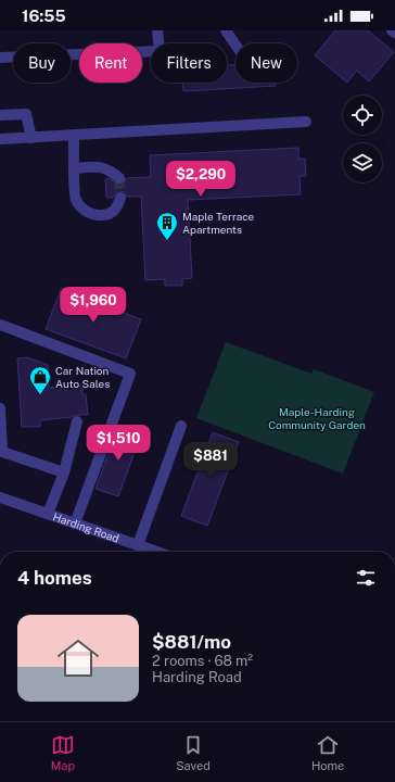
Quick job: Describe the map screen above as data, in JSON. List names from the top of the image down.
{
  "streets": {
    "street": ["Harding Road"]
  },
  "parks": ["Maple-Harding Community Garden"],
  "places": {
    "building": ["Maple Terrace Apartments"],
    "shop": ["Car Nation Auto Sales"]
  },
  "page": {
    "status": "16:55",
    "chip": [
      "Buy",
      "Rent",
      "Filters",
      "New"
    ],
    "price": [
      "$2,290",
      "$1,960",
      "$1,510",
      "$881"
    ],
    "heading": "4 homes",
    "list": [
      {
        "name": "$881/mo",
        "note": "2 rooms · 68 m² · Harding Road"
      }
    ],
    "tabs": ["Map", "Saved", "Home"]
  }
}
